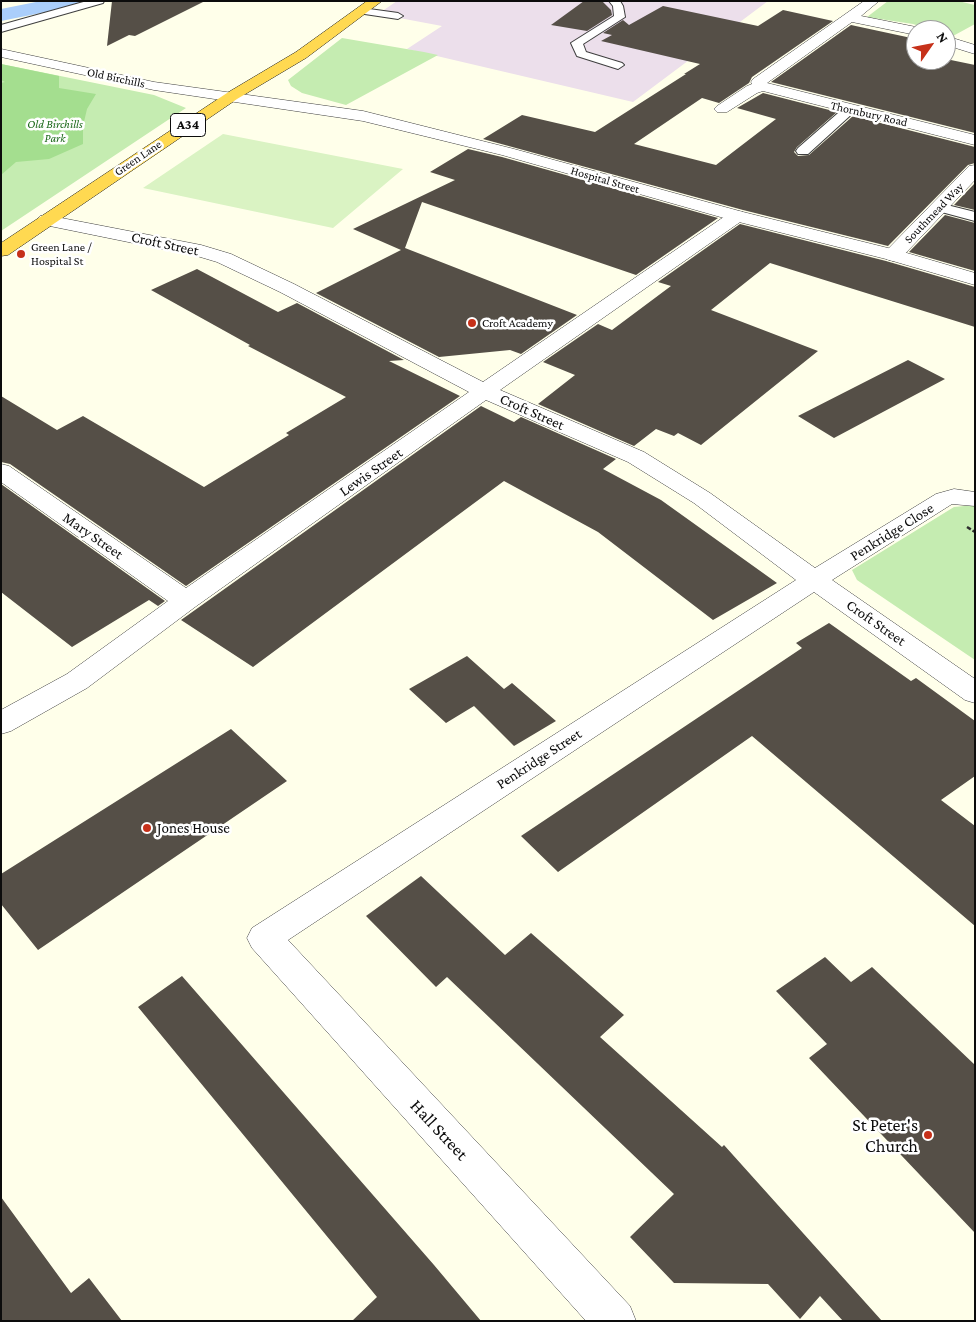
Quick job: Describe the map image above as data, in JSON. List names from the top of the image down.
{
  "streets": {
    "highway": ["A34", "Green Lane"],
    "street": [
      "Old Birchills",
      "Thornbury Road",
      "Hospital Street",
      "Southmead Way",
      "Croft Street",
      "Lewis Street",
      "Penkridge Close",
      "Mary Street",
      "Penkridge Street",
      "Hall Street"
    ]
  },
  "crossings": [
    ["Old Birchills", "Green Lane"],
    ["Old Birchills", "Hospital Street"],
    ["Green Lane", "Hospital Street"],
    ["Green Lane", "Croft Street"],
    ["Hospital Street", "Southmead Way"],
    ["Hospital Street", "Lewis Street"],
    ["Croft Street", "Lewis Street"],
    ["Croft Street", "Penkridge Close"],
    ["Croft Street", "Penkridge Street"],
    ["Lewis Street", "Mary Street"],
    ["Penkridge Close", "Penkridge Street"],
    ["Penkridge Street", "Hall Street"]
  ],
  "parks": ["Old Birchills Park"],
  "places": [
    "Green Lane / Hospital St",
    "Croft Academy",
    "Jones House",
    "St Peter's Church"
  ],
  "north": "top right"
}
